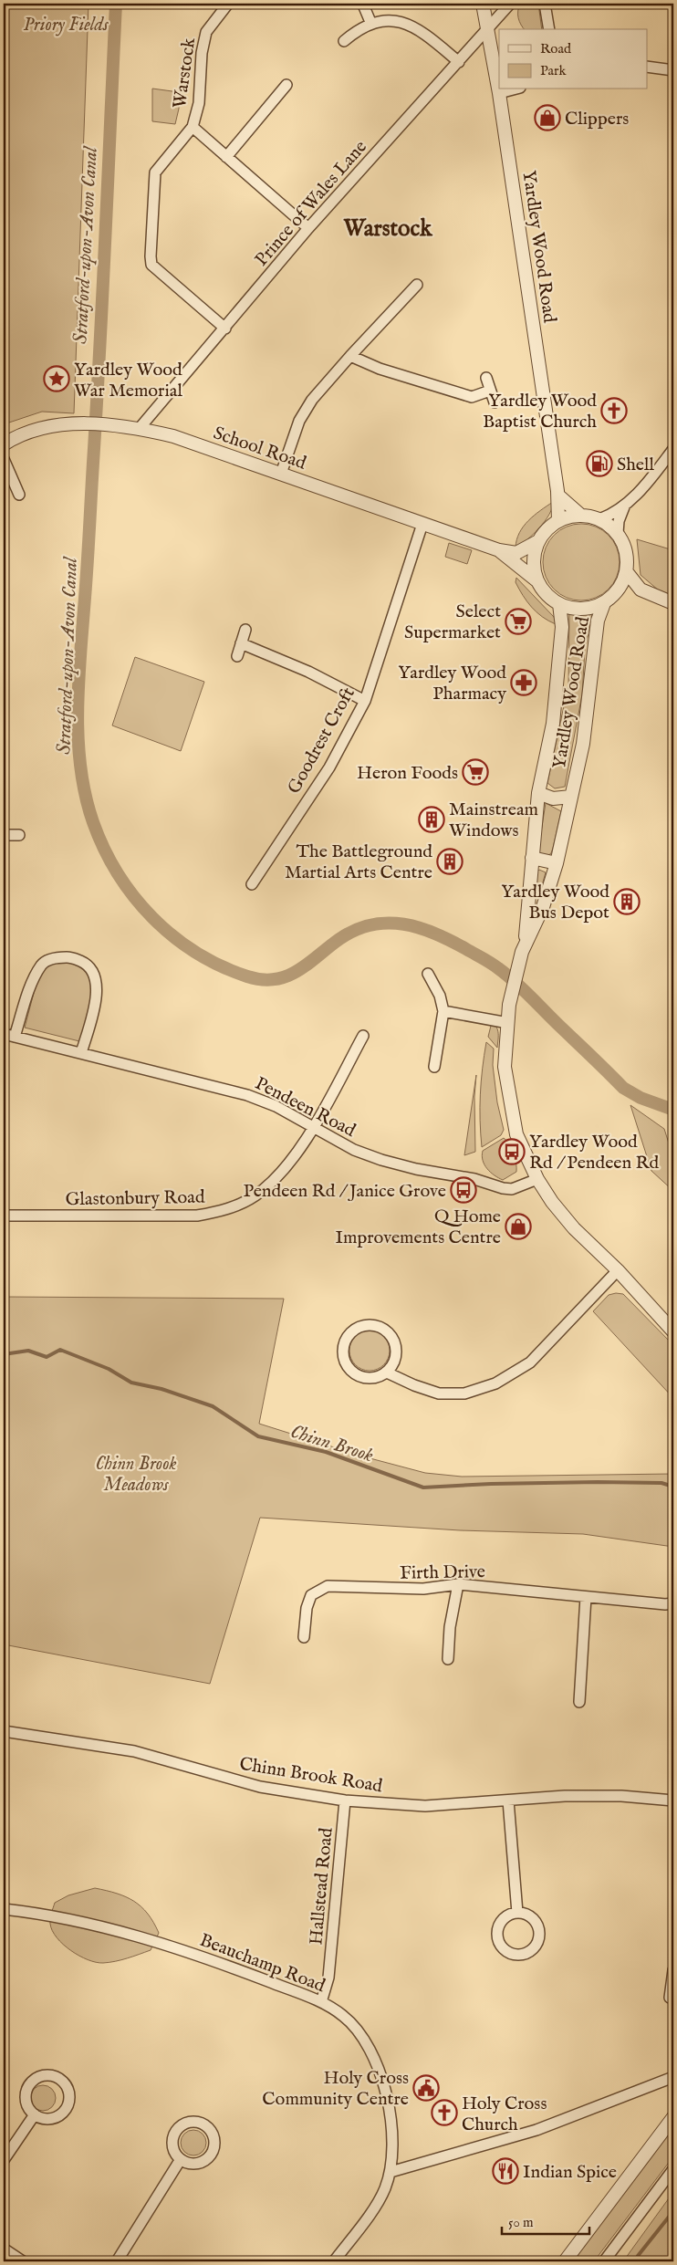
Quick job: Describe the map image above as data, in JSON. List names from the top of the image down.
{
  "streets": {
    "street": [
      "Warstock",
      "Prince of Wales Lane",
      "Yardley Wood Road",
      "School Road",
      "Goodrest Croft",
      "Pendeen Road",
      "Glastonbury Road",
      "Firth Drive",
      "Chinn Brook Road",
      "Hallstead Road",
      "Beauchamp Road"
    ]
  },
  "crossings": [
    ["Prince of Wales Lane", "Yardley Wood Road"],
    ["Prince of Wales Lane", "School Road"],
    ["Yardley Wood Road", "School Road"],
    ["Yardley Wood Road", "Pendeen Road"],
    ["School Road", "Goodrest Croft"],
    ["Pendeen Road", "Glastonbury Road"],
    ["Chinn Brook Road", "Hallstead Road"],
    ["Hallstead Road", "Beauchamp Road"]
  ],
  "districts": ["Warstock"],
  "water": ["Stratford-upon-Avon Canal", "Chinn Brook"],
  "parks": ["Priory Fields", "Chinn Brook Meadows"],
  "places": {
    "shop": ["Clippers", "Q Home Improvements Centre"],
    "place": ["Yardley Wood War Memorial"],
    "church": ["Yardley Wood Baptist Church", "Holy Cross Church"],
    "fuel station": ["Shell"],
    "supermarket": ["Select Supermarket", "Heron Foods"],
    "pharmacy": ["Yardley Wood Pharmacy"],
    "building": ["Mainstream Windows", "The Battleground Martial Arts Centre", "Yardley Wood Bus Depot"],
    "bus stop": ["Yardley Wood Rd / Pendeen Rd", "Pendeen Rd / Janice Grove"],
    "public building": ["Holy Cross Community Centre"],
    "restaurant": ["Indian Spice"]
  },
  "legend": ["Road", "Park"],
  "scale_bar": "50 m"
}
